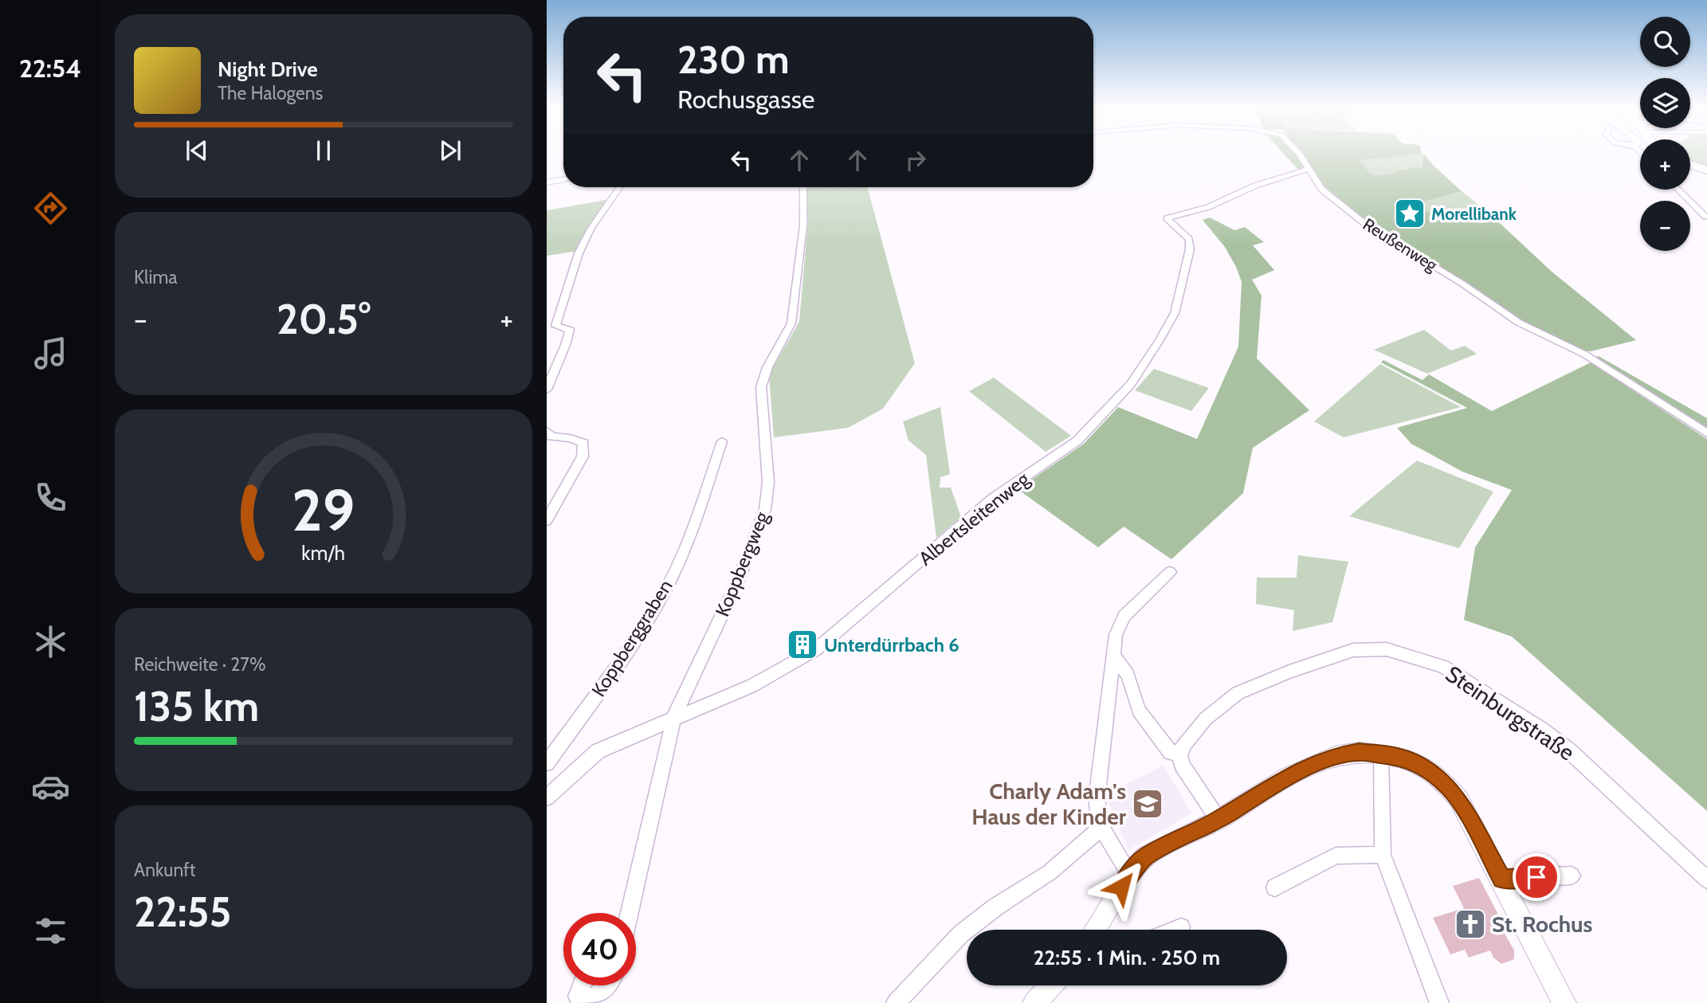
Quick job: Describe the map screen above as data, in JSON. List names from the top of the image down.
{
  "streets": {
    "street": [
      "Reußenweg",
      "Albertsleitenweg",
      "Koppbergweg",
      "Koppberggraben",
      "Steinburgstraße"
    ]
  },
  "crossings": [
    ["Reußenweg", "Albertsleitenweg"],
    ["Albertsleitenweg", "Koppbergweg"]
  ],
  "places": {
    "place": ["Morellibank"],
    "building": ["Unterdürrbach 6"],
    "school or university": ["Charly Adam's Haus der Kinder"],
    "church": ["St. Rochus"]
  },
  "page": {
    "tabs": "22:54",
    "map_buttons": ["+", "−"],
    "turn": ["230 m", "Rochusgasse"],
    "song": ["Night Drive", "The Halogens"],
    "tile": [
      "Klima",
      ["Reichweite · 27%", "135 km"],
      ["Ankunft", "22:55"]
    ],
    "heat": ["−", "20.5°", "+"],
    "limit": "40",
    "trip": "22:55 · 1 Min. · 250 m",
    "gauge": ["29", "km/h"]
  }
}
